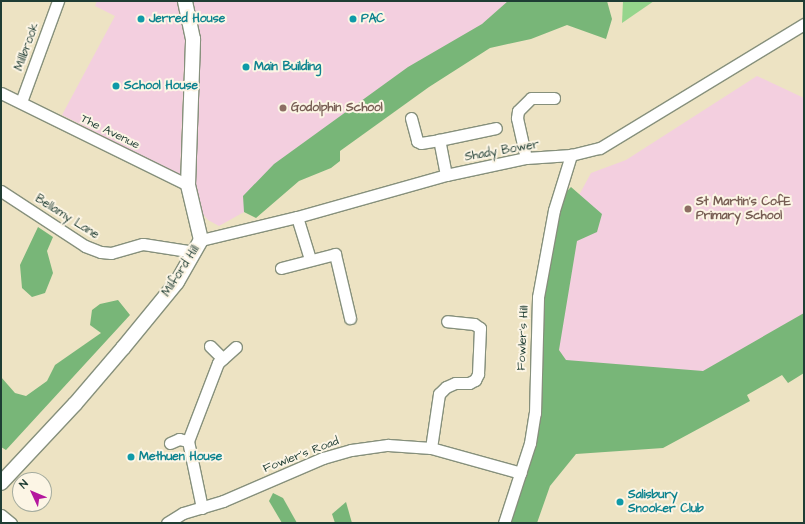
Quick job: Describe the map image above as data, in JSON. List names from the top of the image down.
{
  "streets": {
    "street": [
      "Millbrook",
      "The Avenue",
      "Shady Bower",
      "Bellamy Lane",
      "Milford Hill",
      "Fowler's Hill",
      "Fowler's Road"
    ]
  },
  "crossings": [
    ["Millbrook", "The Avenue"],
    ["The Avenue", "Milford Hill"],
    ["Shady Bower", "Bellamy Lane"],
    ["Shady Bower", "Milford Hill"],
    ["Shady Bower", "Fowler's Hill"],
    ["Bellamy Lane", "Milford Hill"],
    ["Fowler's Hill", "Fowler's Road"]
  ],
  "places": [
    "Jerred House",
    "PAC",
    "Main Building",
    "School House",
    "Godolphin School",
    "St Martin's CofE Primary School",
    "Methuen House",
    "Salisbury Snooker Club"
  ],
  "north": "top left"
}
